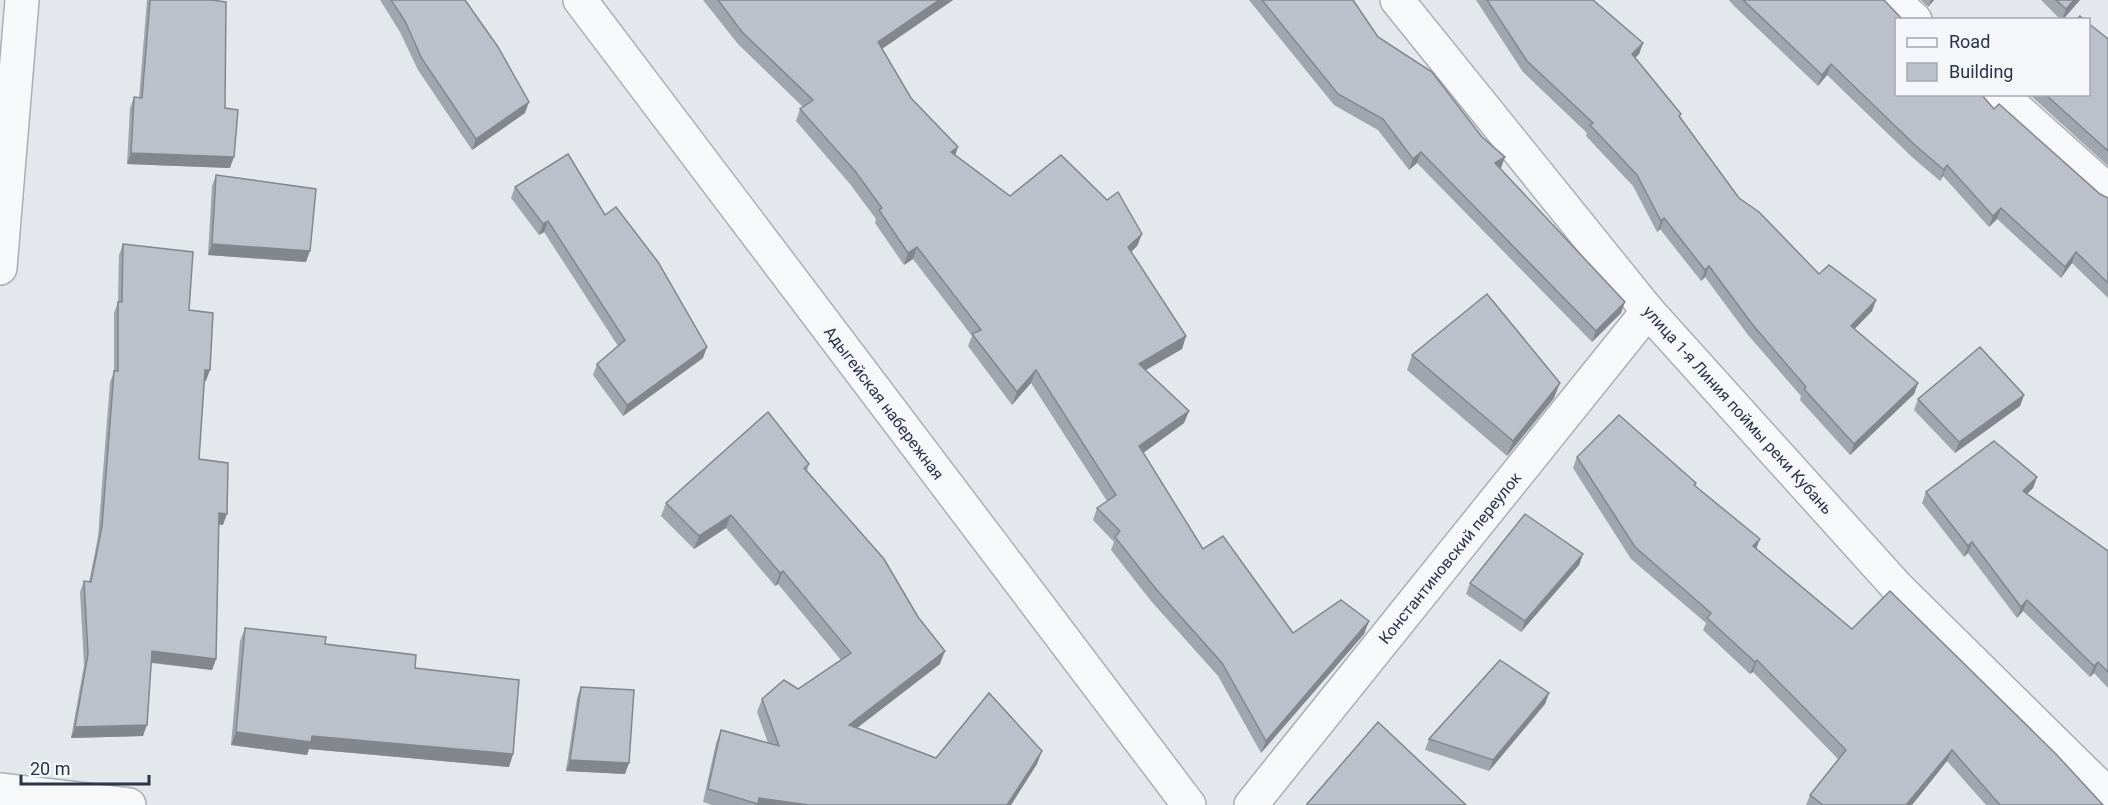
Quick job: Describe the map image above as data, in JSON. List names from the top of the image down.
{
  "streets": {
    "street": ["Адыгейская набережная", "улица 1-я Линия поймы реки Кубань", "Константиновский переулок"]
  },
  "crossings": [
    ["улица 1-я Линия поймы реки Кубань", "Константиновский переулок"]
  ],
  "legend": ["Road", "Building"],
  "scale_bar": "20 m"
}
